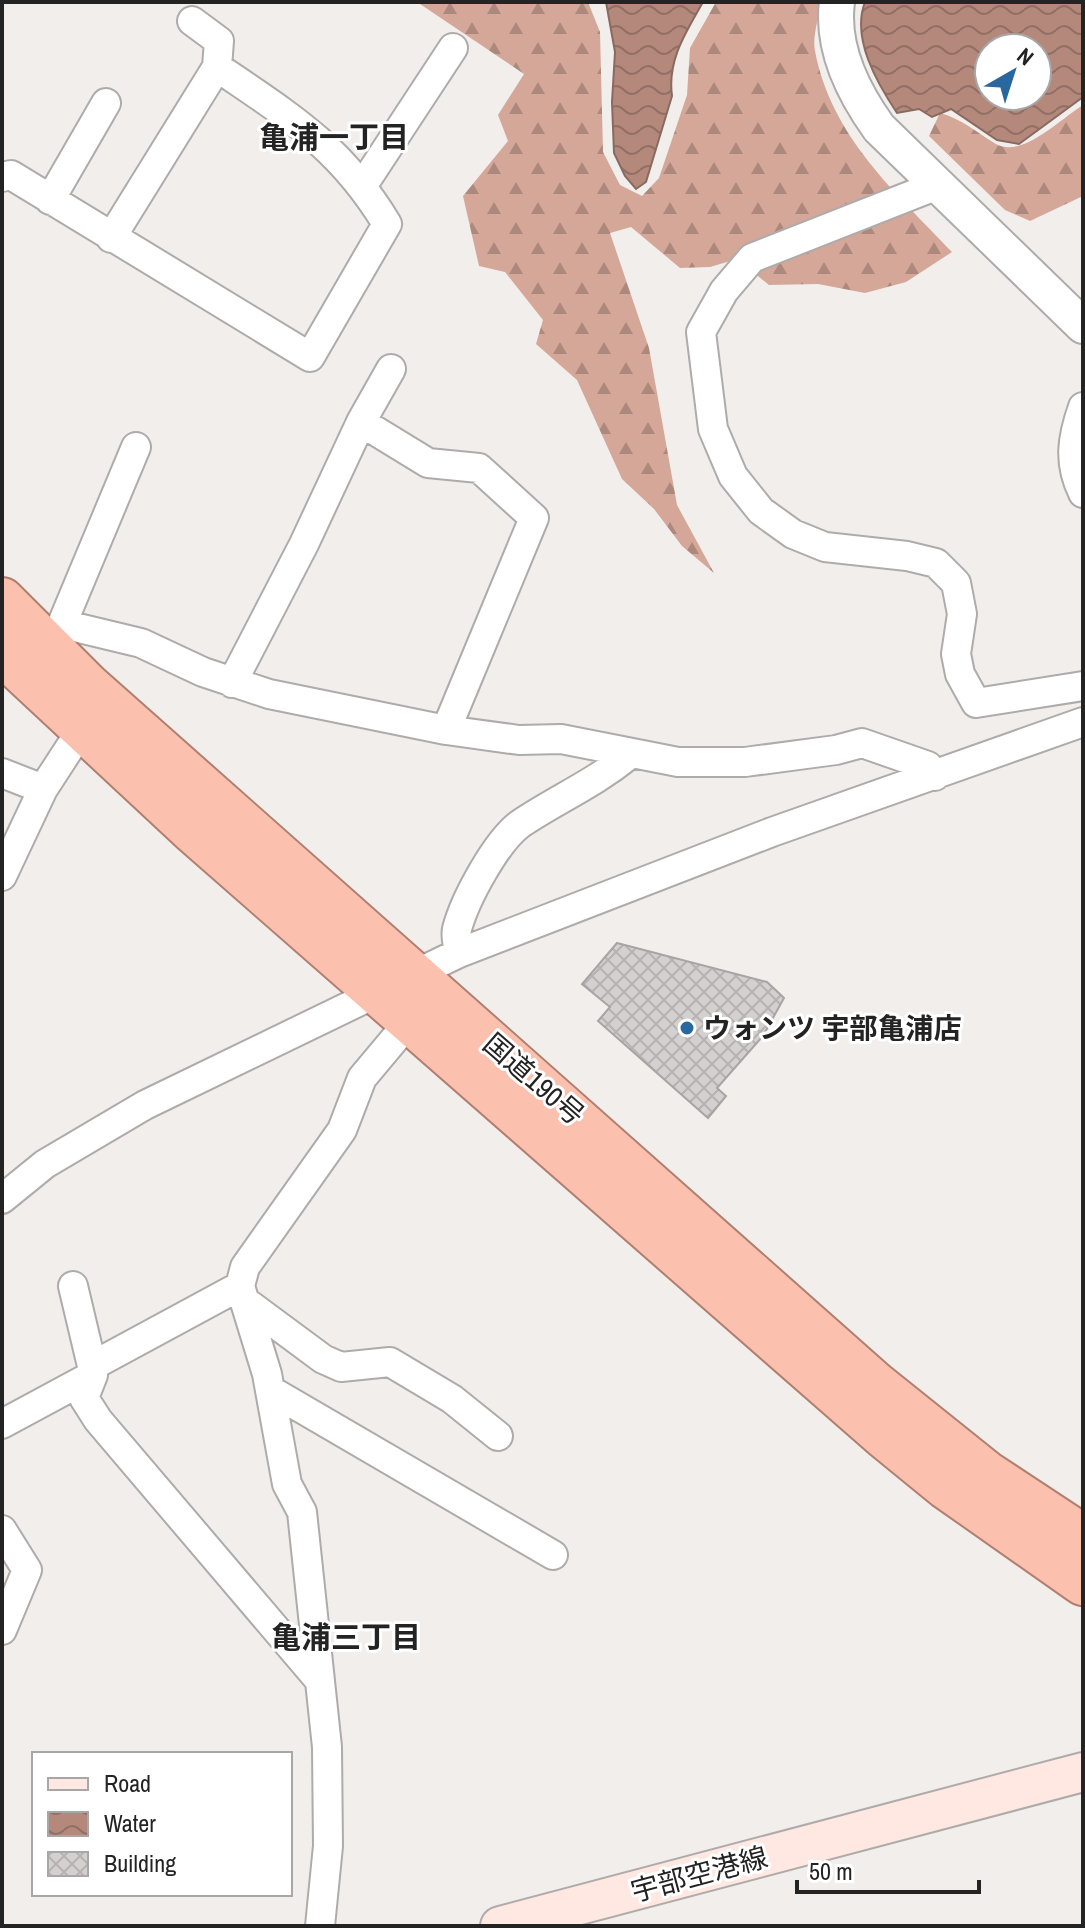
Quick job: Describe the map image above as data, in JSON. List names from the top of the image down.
{
  "streets": {
    "highway": ["国道190号"],
    "main road": ["宇部空港線"]
  },
  "districts": ["亀浦一丁目", "亀浦三丁目"],
  "places": ["ウォンツ 宇部亀浦店"],
  "legend": ["Road", "Water", "Building"],
  "scale_bar": "50 m",
  "north": "top right"
}
